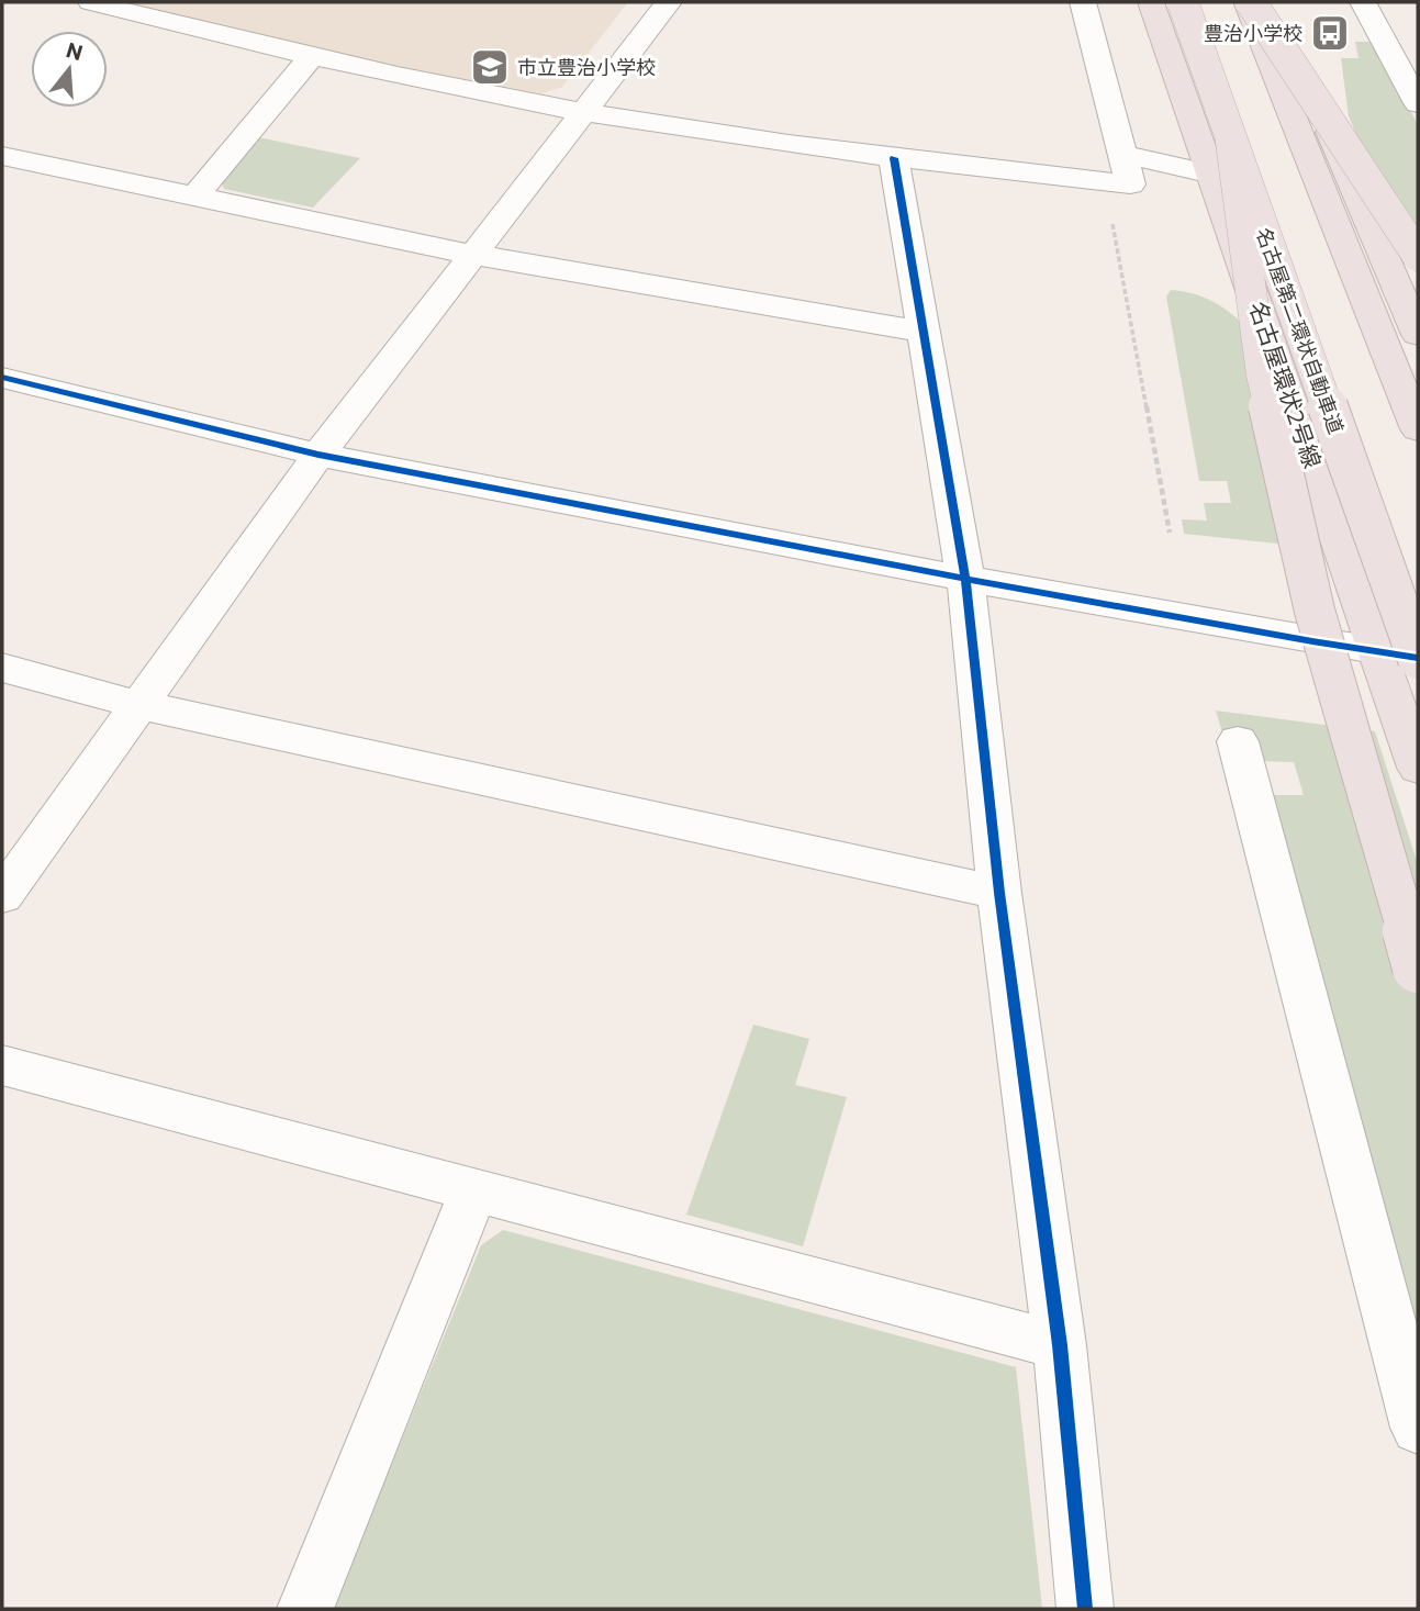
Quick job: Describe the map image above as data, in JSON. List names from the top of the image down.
{
  "streets": {
    "highway": ["名古屋第二環状自動車道", "名古屋環状2号線"]
  },
  "places": {
    "bus stop": ["豊治小学校"],
    "school or university": ["市立豊治小学校"]
  },
  "north": "top"
}
